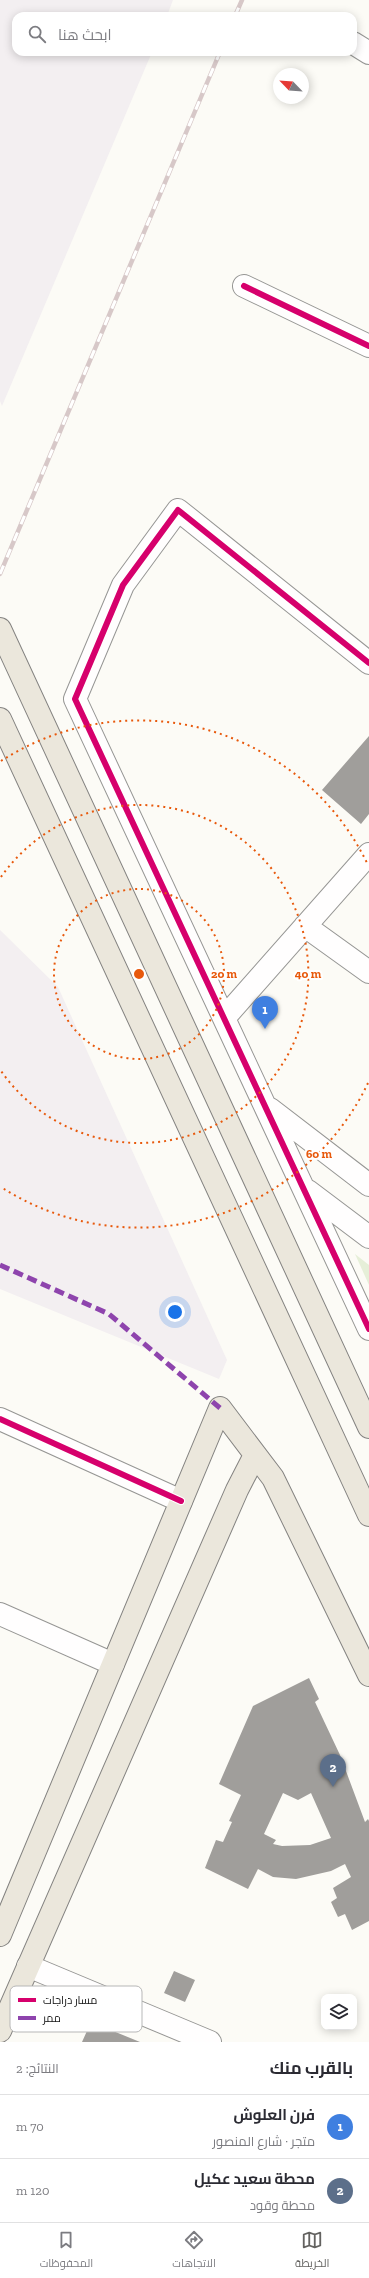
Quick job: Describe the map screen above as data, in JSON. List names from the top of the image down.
{
  "legend": ["مسار دراجات", "ممر"],
  "north": "top left",
  "page": {
    "search": "ابحث هنا",
    "pins": ["1", "2"],
    "heading": ["بالقرب منك", "النتائج: 2"],
    "list": [
      {
        "mark": "1",
        "name": "فرن العلوش",
        "note": "متجر · شارع المنصور",
        "value": "70 m"
      },
      {
        "mark": "2",
        "name": "محطة سعيد عكيل",
        "note": "محطة وقود",
        "value": "120 m"
      }
    ],
    "nav": ["الخريطة", "الاتجاهات", "المحفوظات"]
  },
  "rings": ["20 m", "40 m", "60 m"]
}
